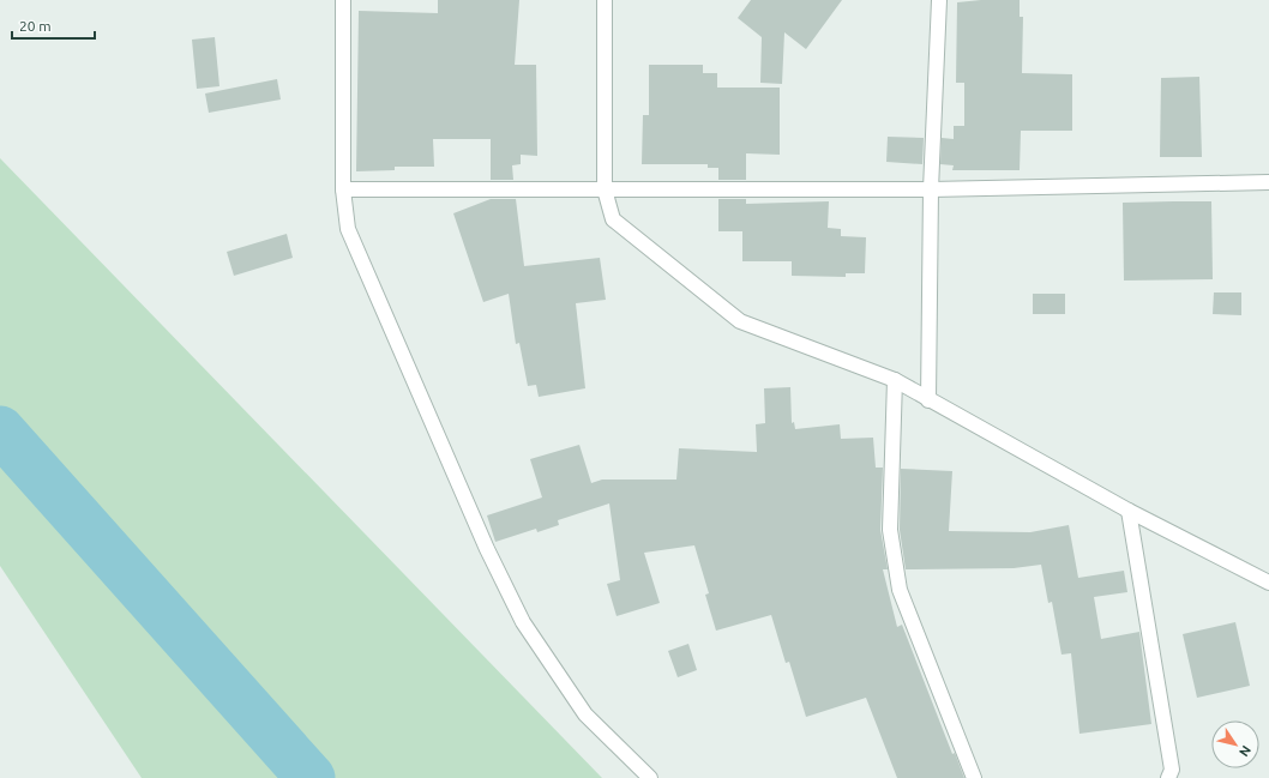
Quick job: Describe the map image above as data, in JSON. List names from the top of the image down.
{
  "scale_bar": "20 m",
  "north": "bottom right"
}
